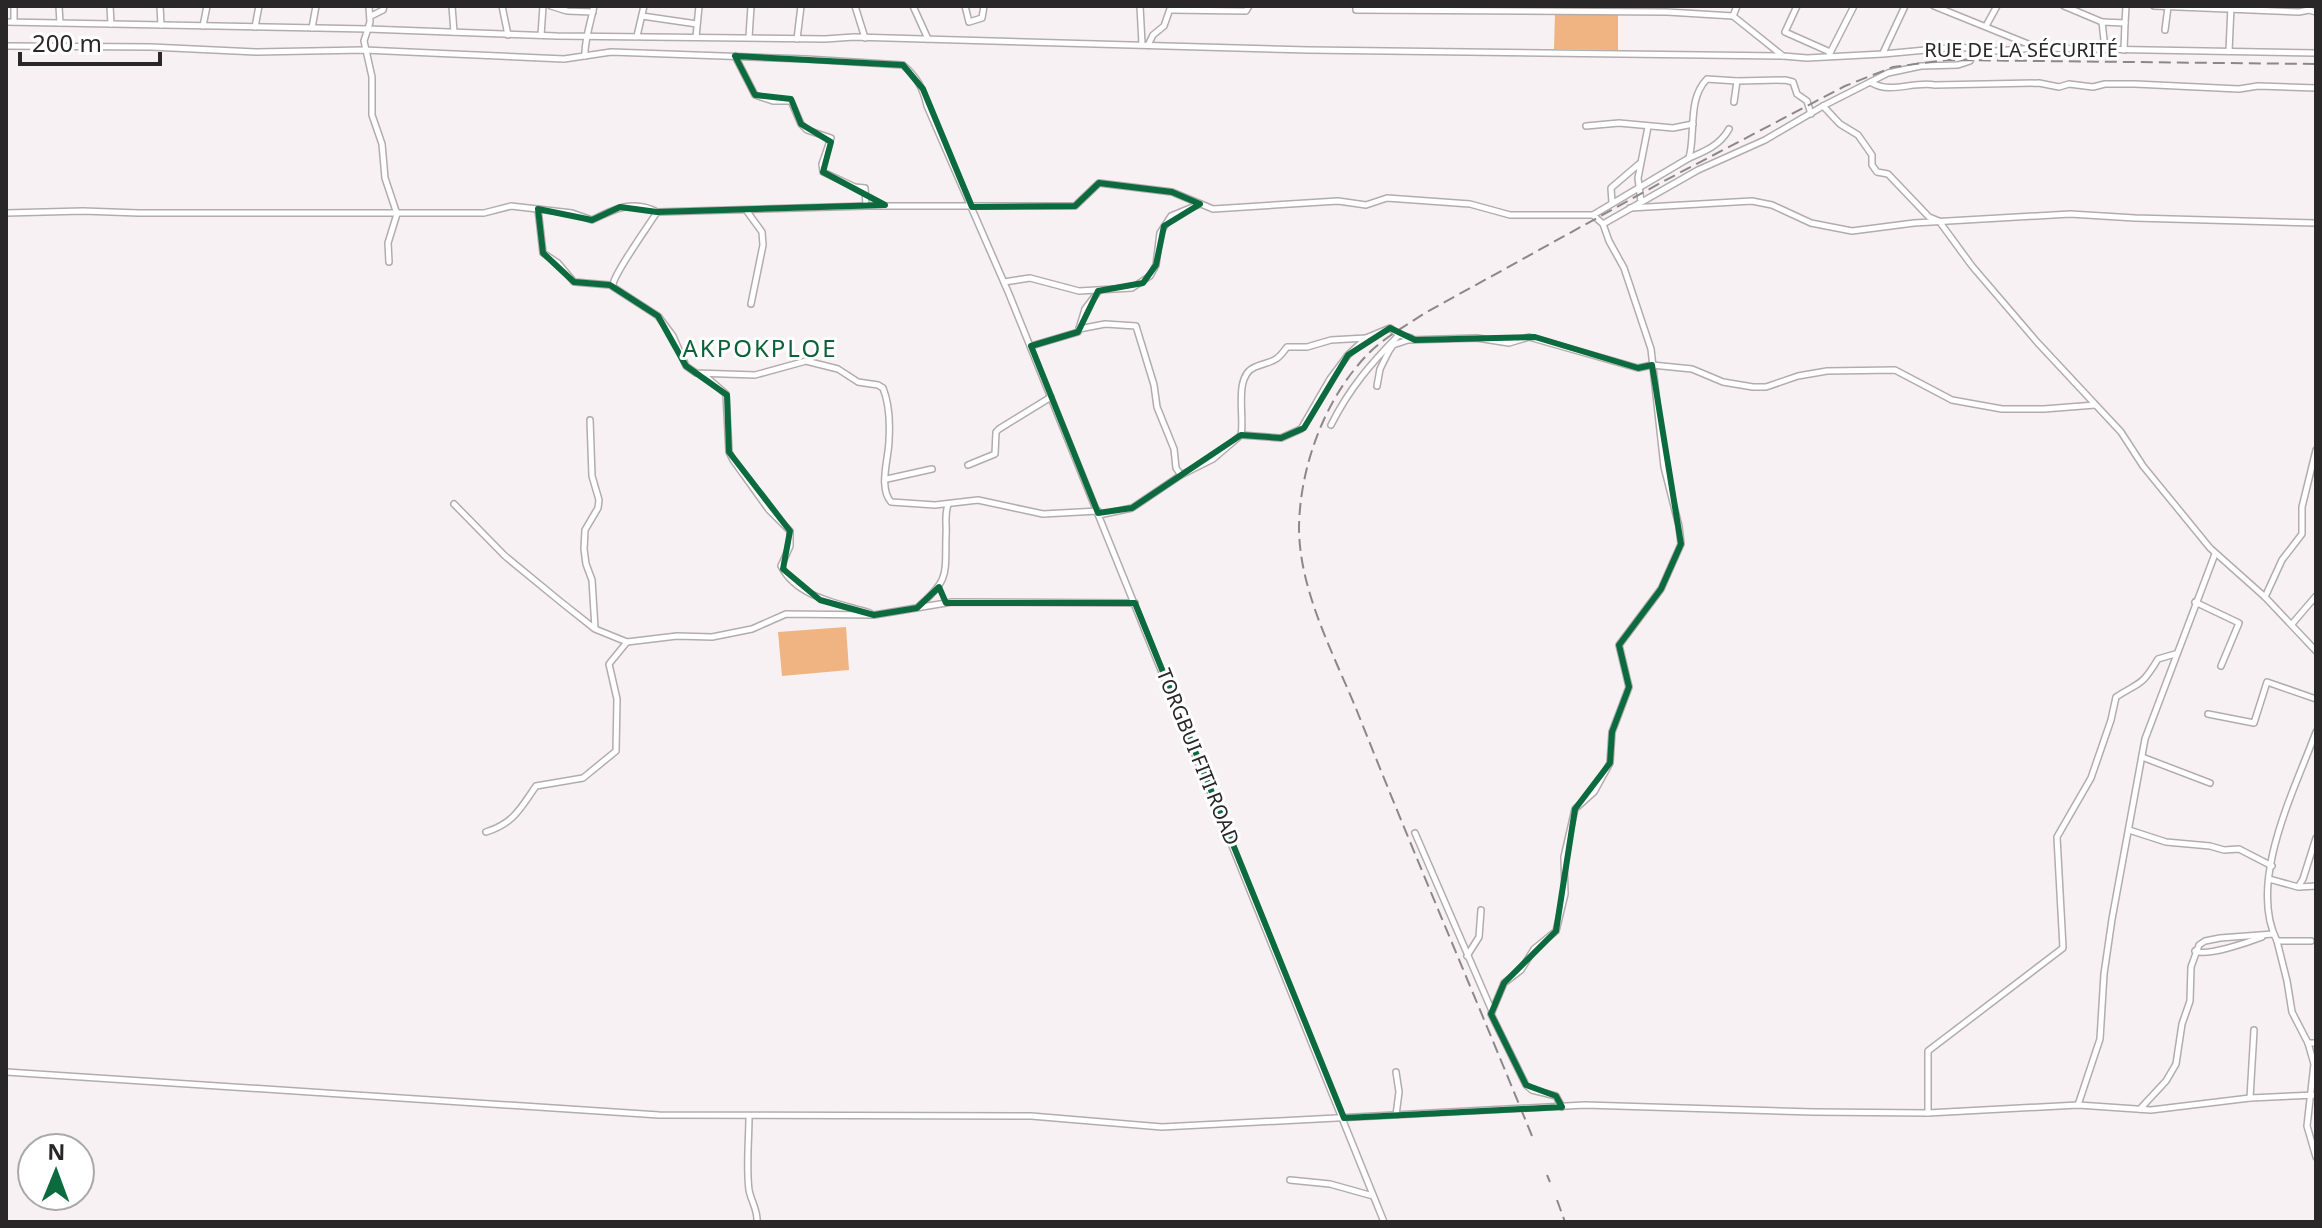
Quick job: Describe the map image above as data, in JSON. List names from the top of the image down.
{
  "streets": {
    "street": ["RUE DE LA SÉCURITÉ", "TORGBUI FITI ROAD"]
  },
  "districts": ["AKPOKPLOE"],
  "scale_bar": "200 m",
  "north": "top"
}
